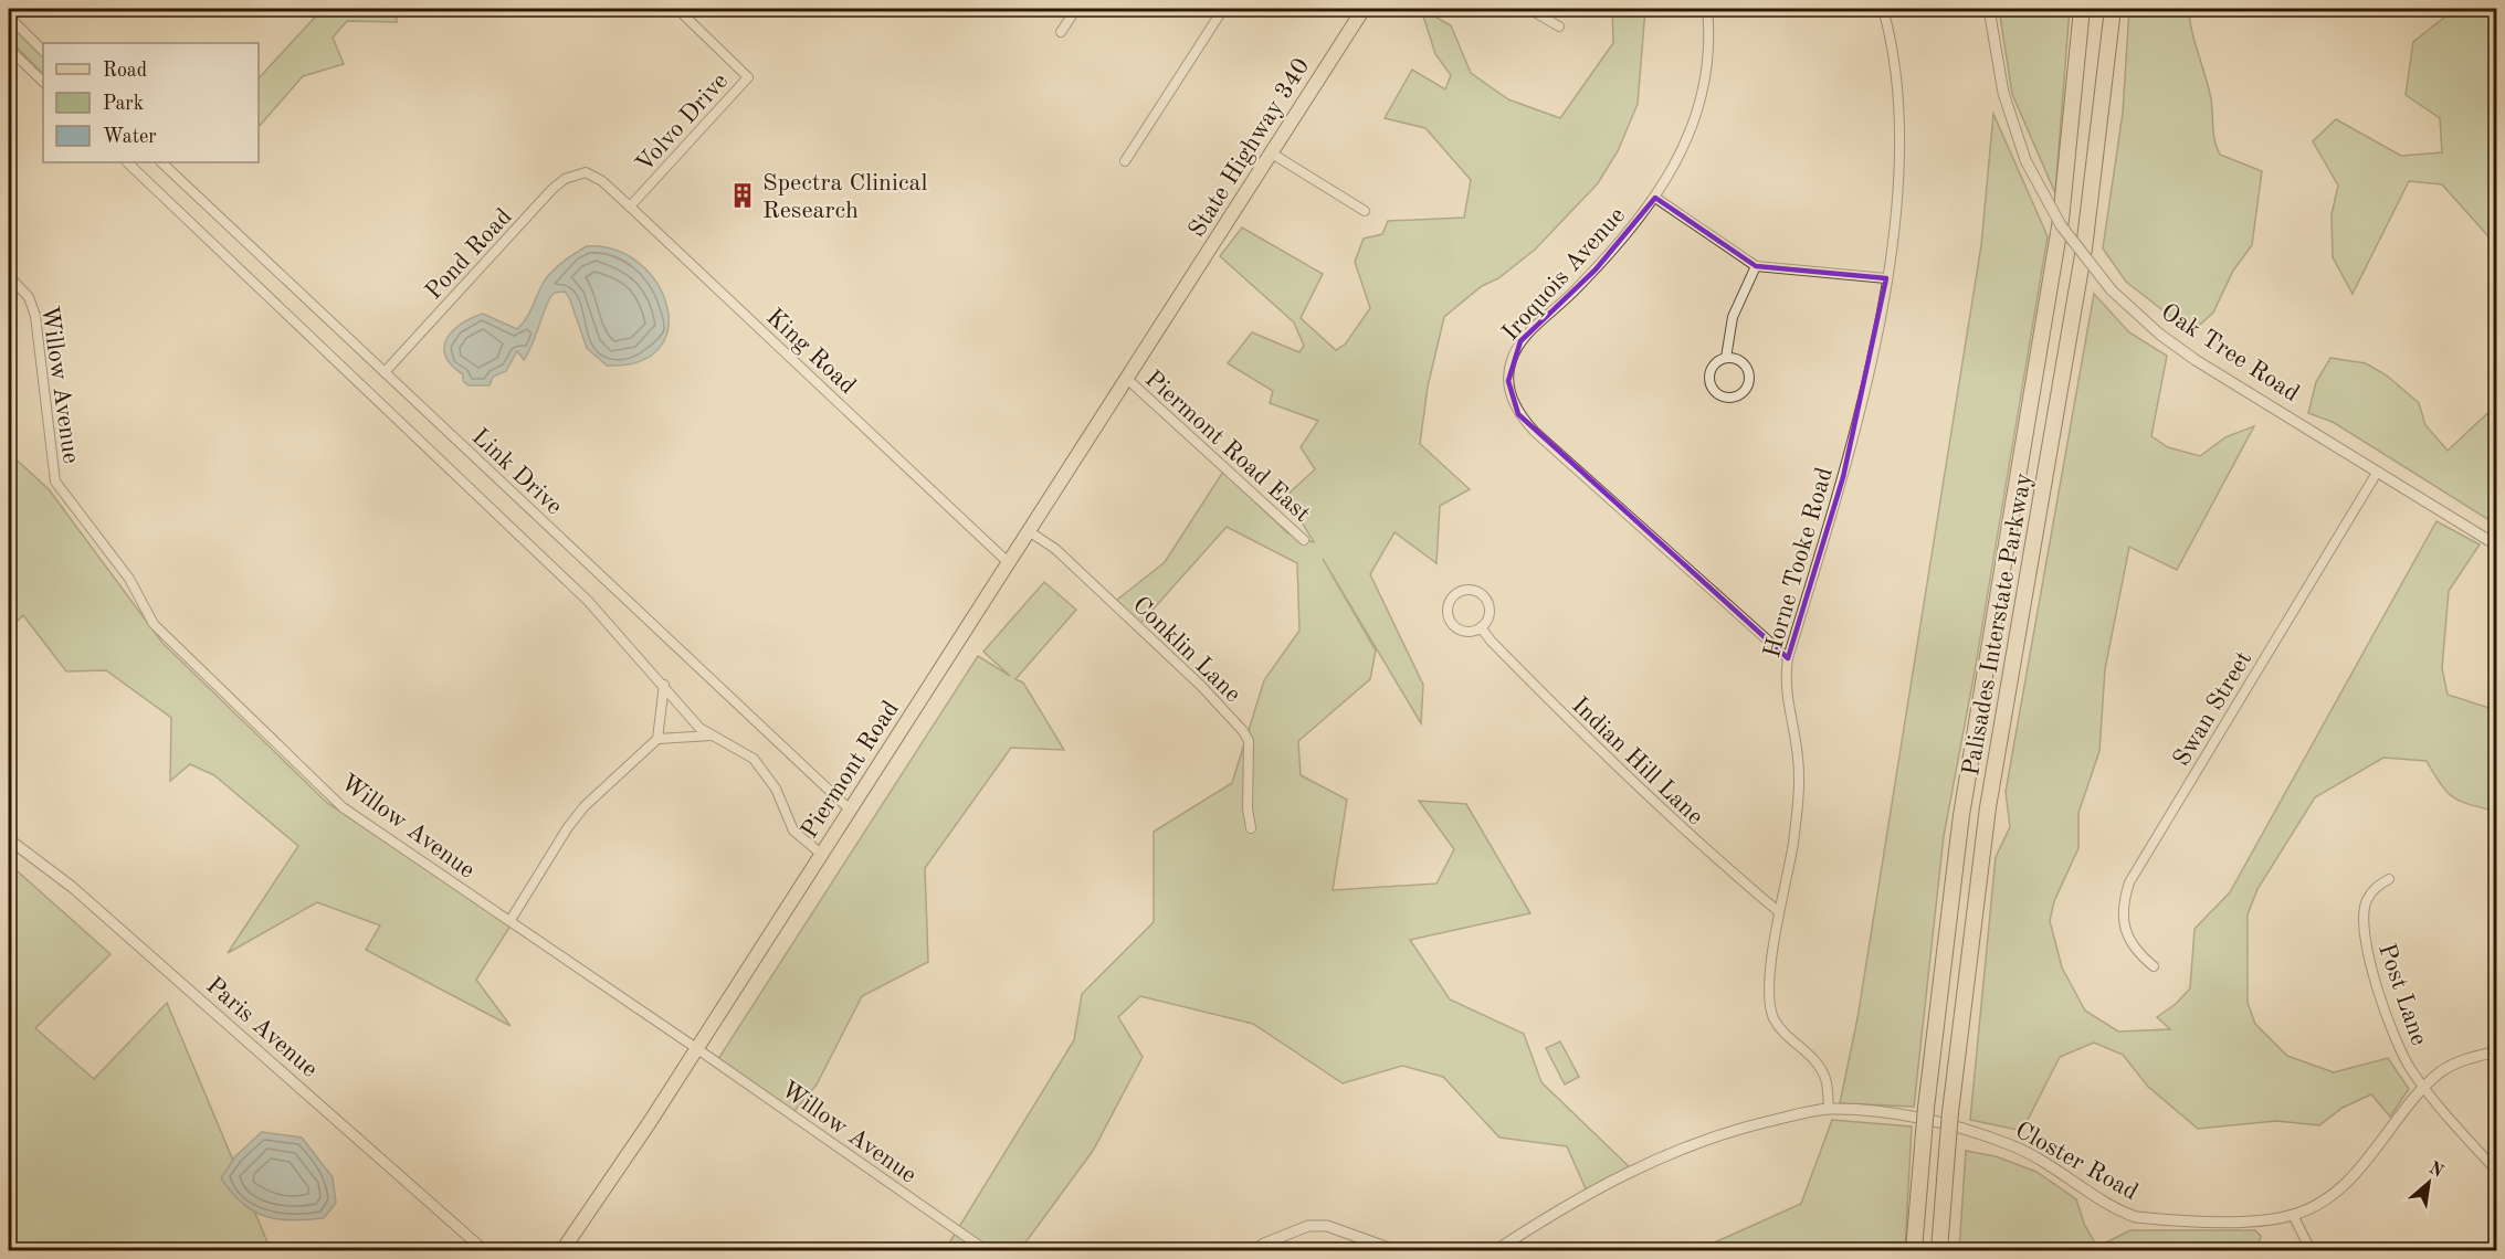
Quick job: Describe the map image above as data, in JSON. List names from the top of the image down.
{
  "streets": {
    "highway": ["Palisades Interstate Parkway"],
    "main road": ["State Highway 340", "Piermont Road"],
    "street": [
      "Volvo Drive",
      "Pond Road",
      "Iroquois Avenue",
      "King Road",
      "Oak Tree Road",
      "Willow Avenue",
      "Piermont Road East",
      "Link Drive",
      "Horne Tooke Road",
      "Conklin Lane",
      "Swan Street",
      "Indian Hill Lane",
      "Post Lane",
      "Paris Avenue",
      "Closter Road"
    ]
  },
  "crossings": [
    ["Volvo Drive", "King Road"],
    ["State Highway 340", "Piermont Road"],
    ["Pond Road", "King Road"],
    ["Pond Road", "Link Drive"],
    ["Iroquois Avenue", "Horne Tooke Road"],
    ["King Road", "Piermont Road"],
    ["Oak Tree Road", "Swan Street"],
    ["Willow Avenue", "Piermont Road"],
    ["Piermont Road East", "Piermont Road"],
    ["Link Drive", "Piermont Road"],
    ["Horne Tooke Road", "Indian Hill Lane"],
    ["Horne Tooke Road", "Closter Road"],
    ["Conklin Lane", "Piermont Road"],
    ["Post Lane", "Closter Road"]
  ],
  "places": {
    "building": ["Spectra Clinical Research"]
  },
  "legend": ["Road", "Park", "Water"],
  "north": "top right"
}
